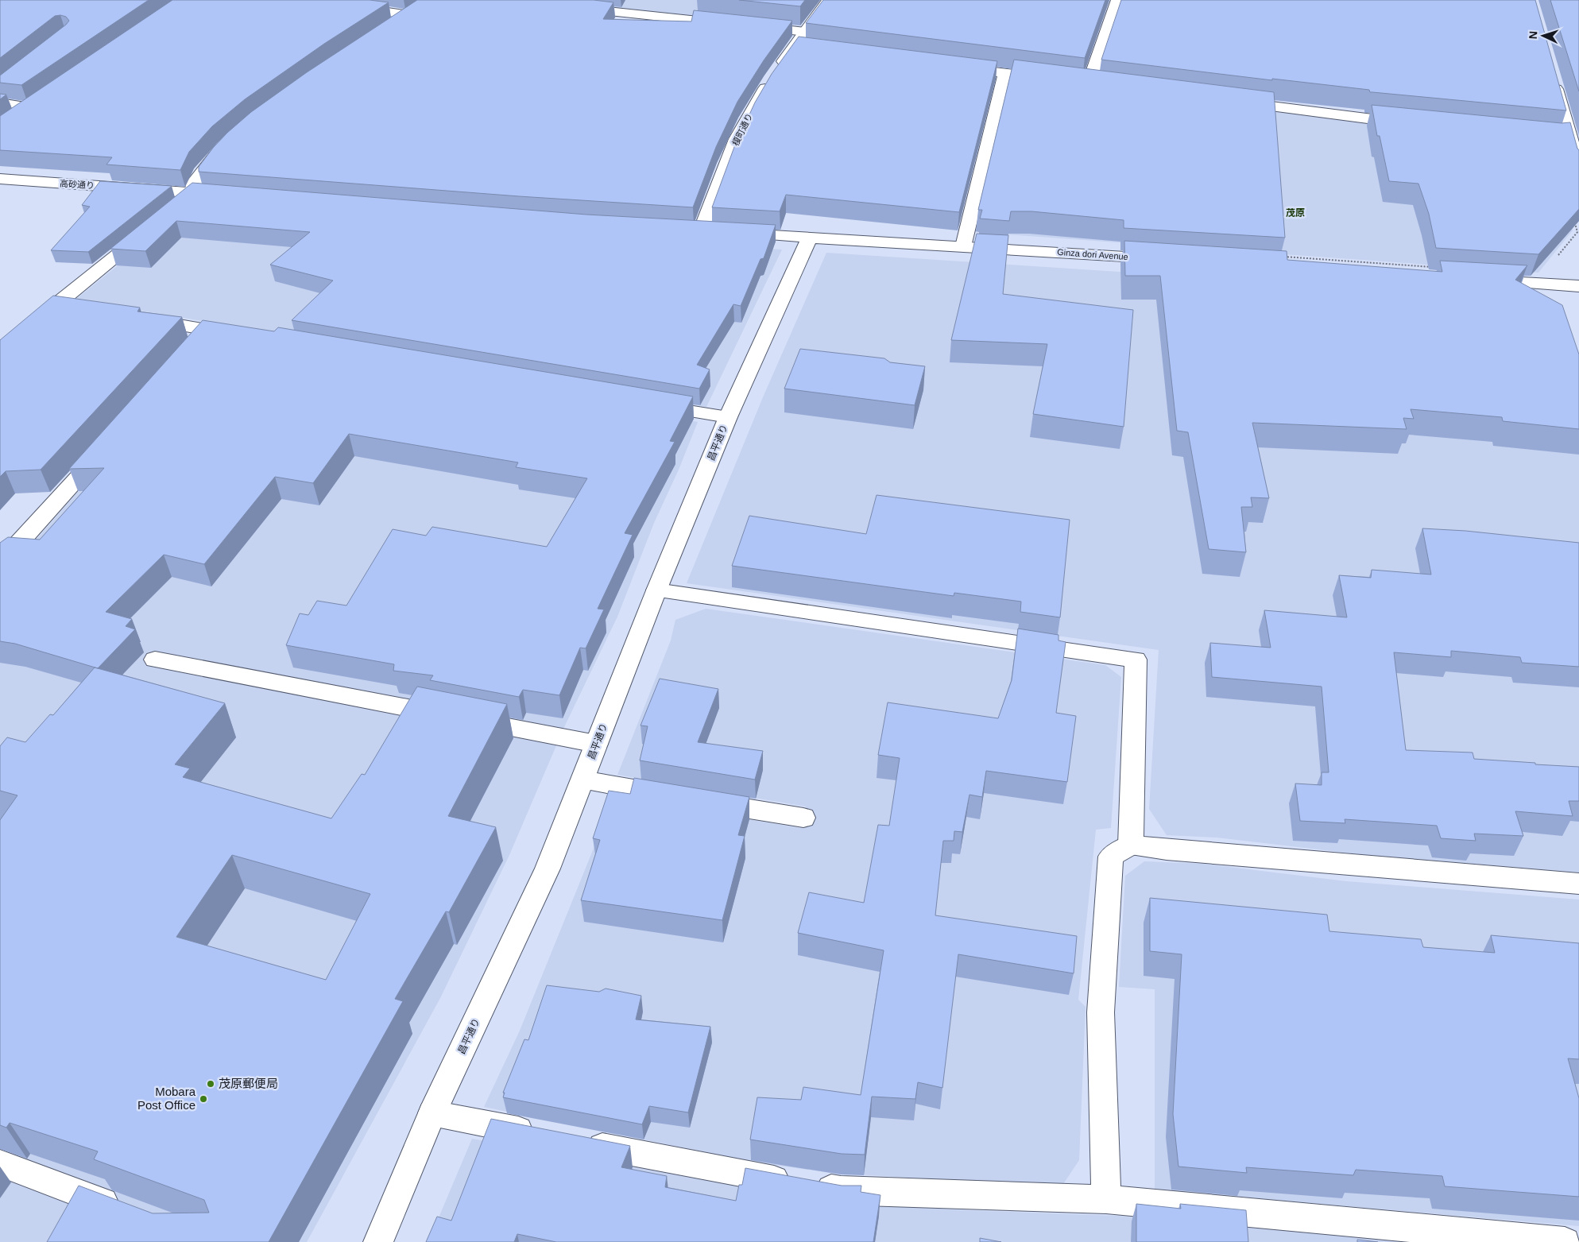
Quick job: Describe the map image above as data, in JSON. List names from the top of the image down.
{
  "streets": {
    "main road": [
      "榎町通り",
      "高砂通り",
      "Ginza dori Avenue",
      "昌平通り"
    ]
  },
  "crossings": [
    ["榎町通り", "Ginza dori Avenue"],
    ["Ginza dori Avenue", "昌平通り"]
  ],
  "districts": ["茂原"],
  "places": ["茂原郵便局", "Mobara Post Office"],
  "north": "left"
}
